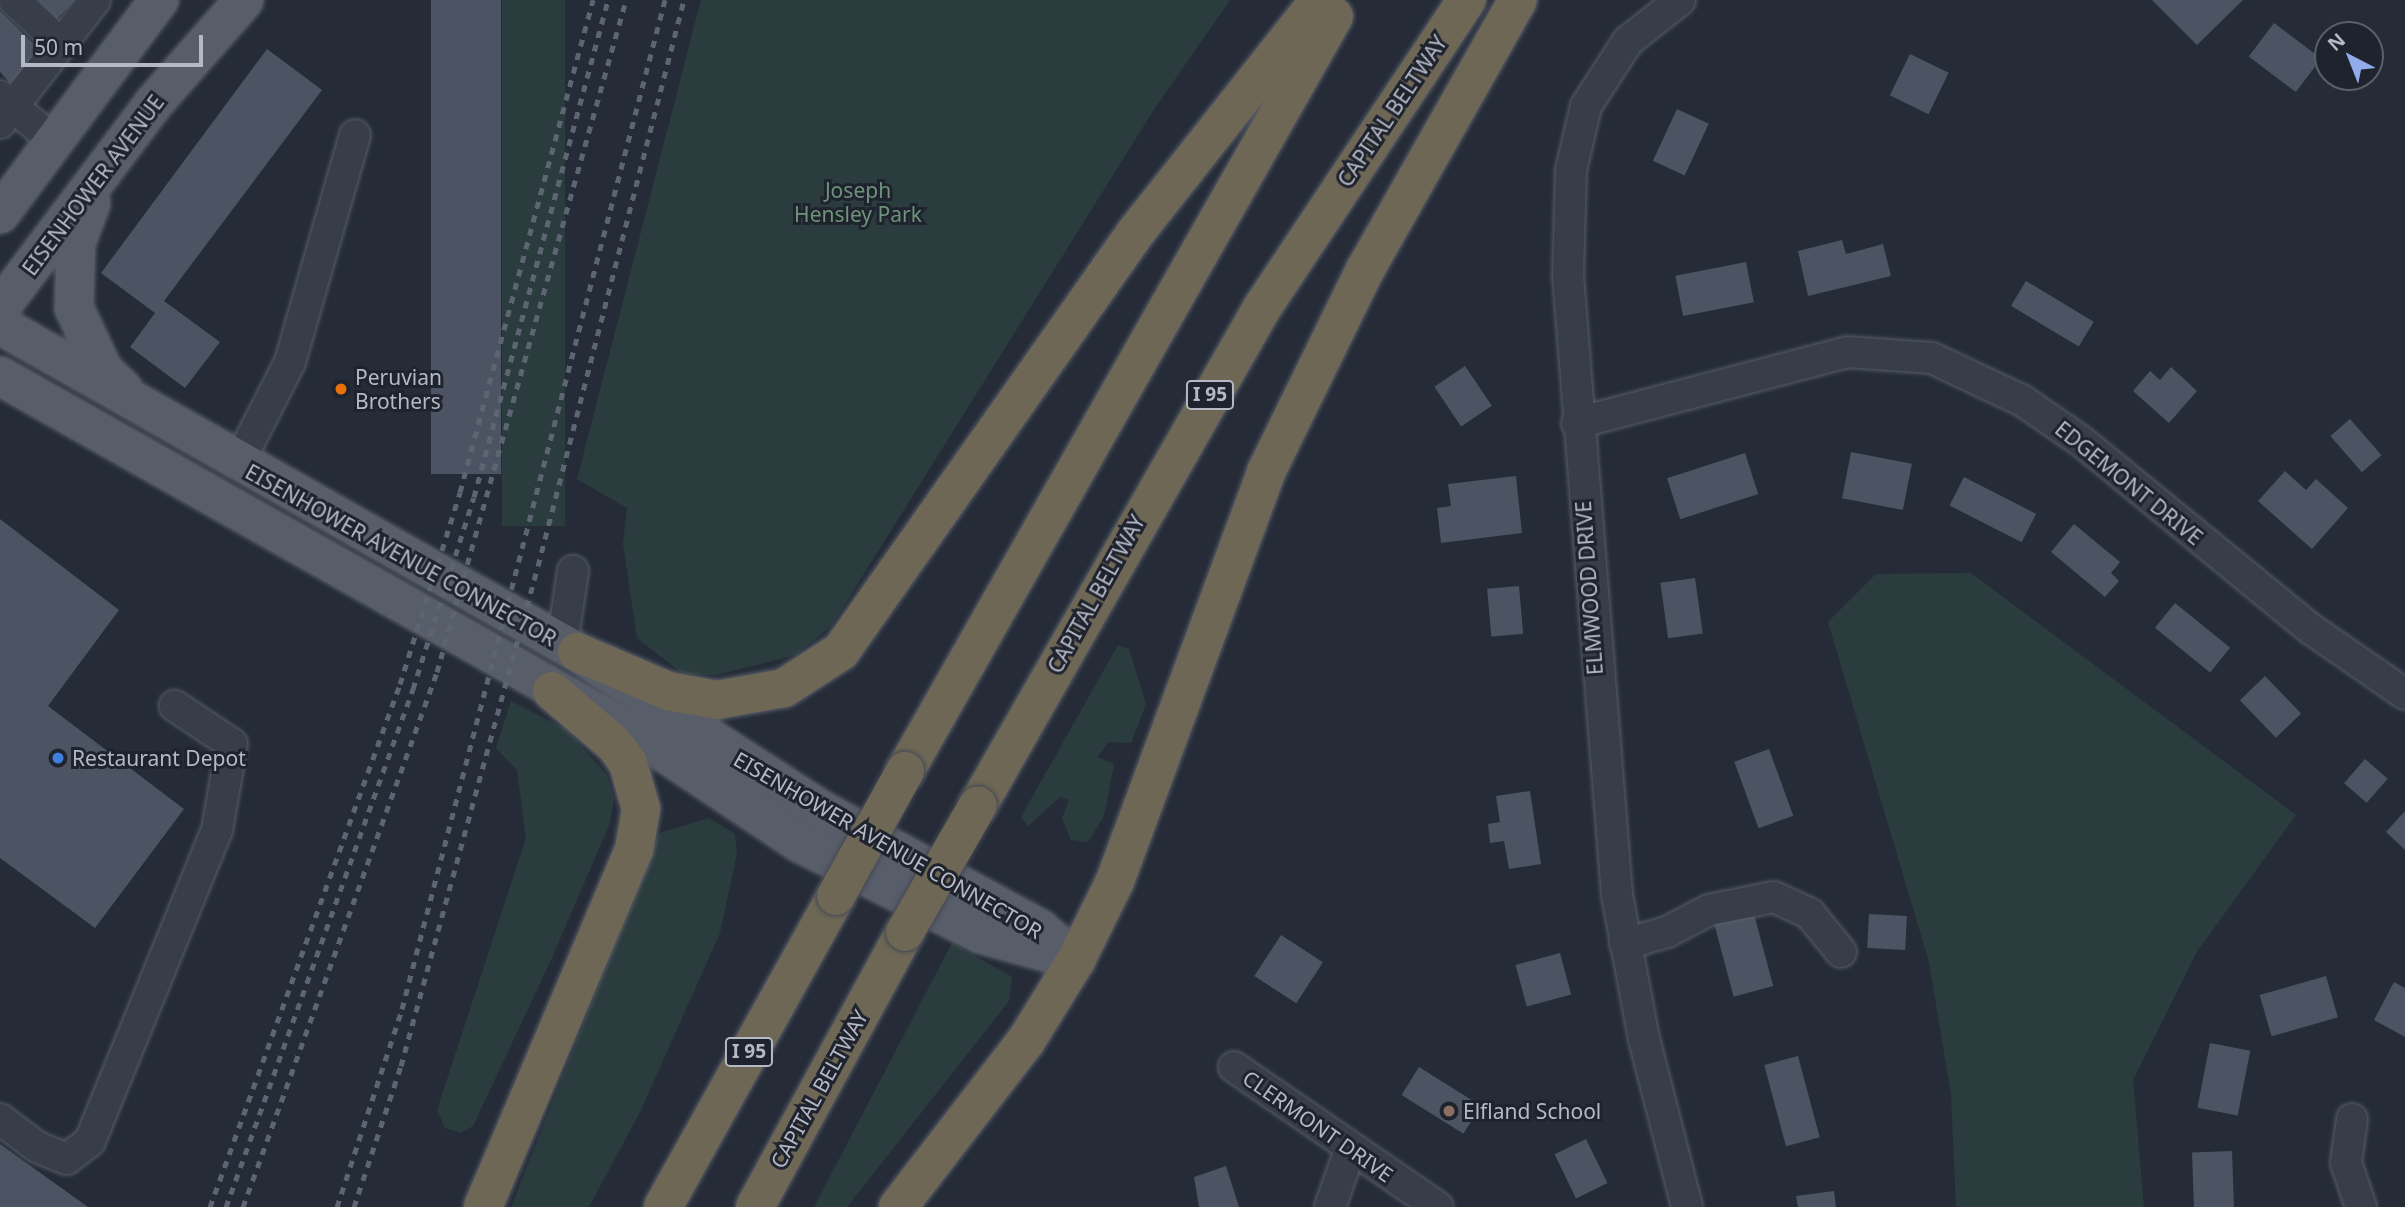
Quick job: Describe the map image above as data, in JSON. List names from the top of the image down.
{
  "streets": {
    "highway": ["CAPITAL BELTWAY", "I 95"],
    "main road": ["EISENHOWER AVENUE", "EISENHOWER AVENUE CONNECTOR"],
    "street": ["EDGEMONT DRIVE", "ELMWOOD DRIVE", "CLERMONT DRIVE"]
  },
  "crossings": [
    ["EDGEMONT DRIVE", "ELMWOOD DRIVE"]
  ],
  "parks": ["Joseph Hensley Park"],
  "places": ["Peruvian Brothers", "Restaurant Depot", "Elfland School"],
  "scale_bar": "50 m",
  "north": "top left"
}
